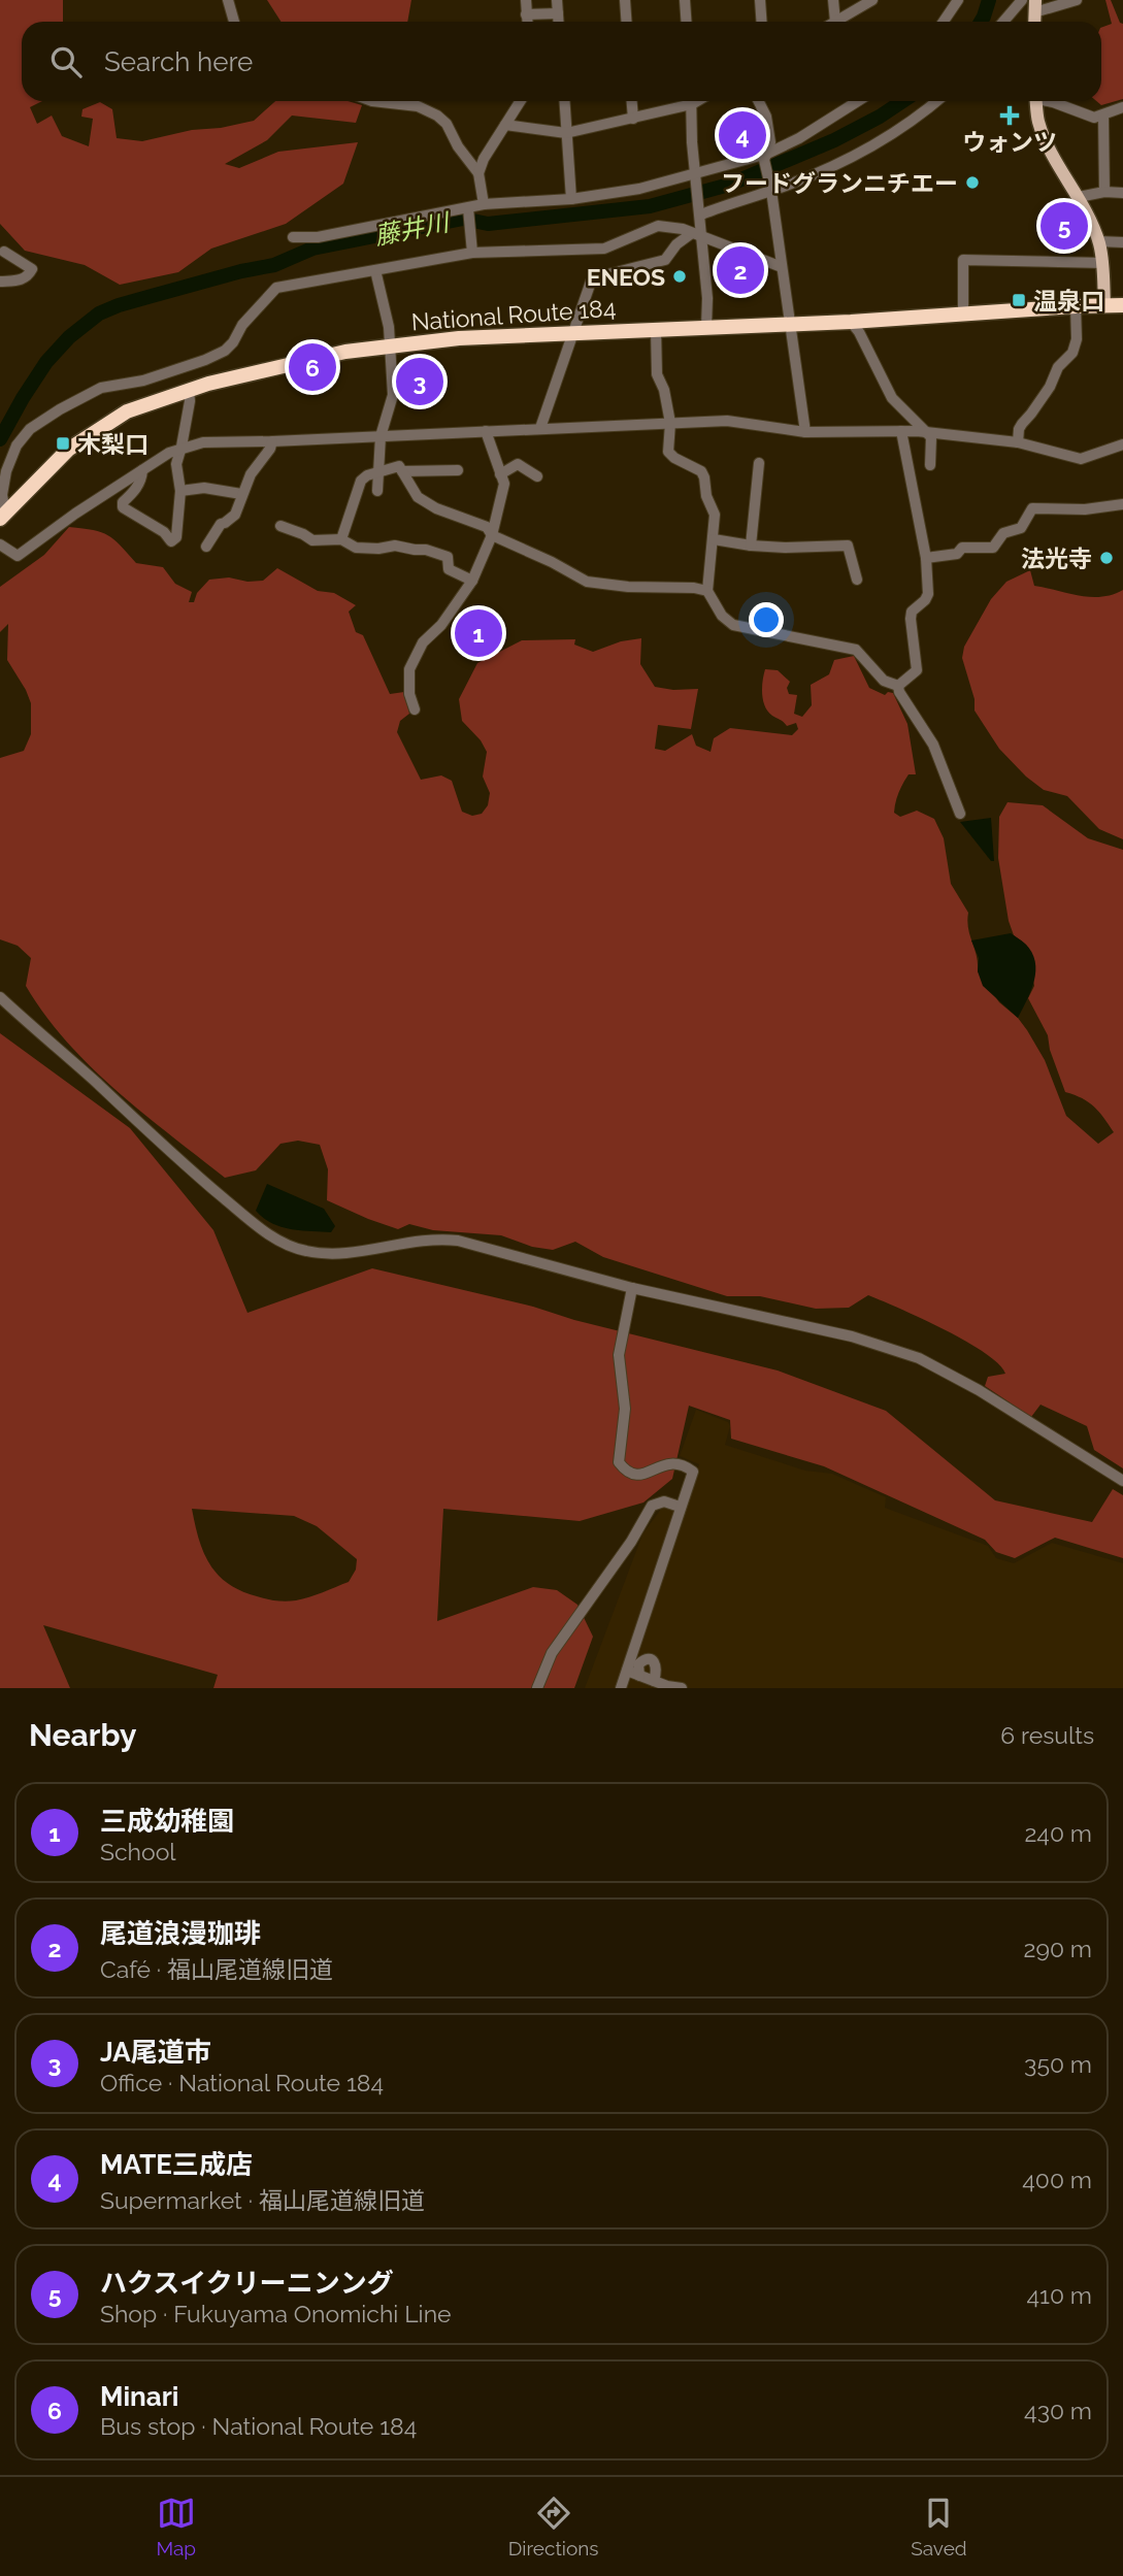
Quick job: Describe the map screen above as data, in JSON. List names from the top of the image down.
{
  "streets": {
    "highway": ["National Route 184"]
  },
  "water": ["藤井川"],
  "places": {
    "health": ["ウォンツ"],
    "other": ["フードグランニチエー", "ENEOS", "法光寺"],
    "transit": ["温泉口", "木梨口"]
  },
  "page": {
    "search": "Search here",
    "pins": [
      "4",
      "5",
      "2",
      "6",
      "3",
      "1"
    ],
    "heading": ["Nearby", "6 results"],
    "list": [
      {
        "mark": "1",
        "name": "三成幼稚園",
        "note": "School",
        "value": "240 m"
      },
      {
        "mark": "2",
        "name": "尾道浪漫珈琲",
        "note": "Café · 福山尾道線旧道",
        "value": "290 m"
      },
      {
        "mark": "3",
        "name": "JA尾道市",
        "note": "Office · National Route 184",
        "value": "350 m"
      },
      {
        "mark": "4",
        "name": "MATE三成店",
        "note": "Supermarket · 福山尾道線旧道",
        "value": "400 m"
      },
      {
        "mark": "5",
        "name": "ハクスイクリーニンング",
        "note": "Shop · Fukuyama Onomichi Line",
        "value": "410 m"
      },
      {
        "mark": "6",
        "name": "Minari",
        "note": "Bus stop · National Route 184",
        "value": "430 m"
      }
    ],
    "nav": ["Map", "Directions", "Saved"]
  }
}
